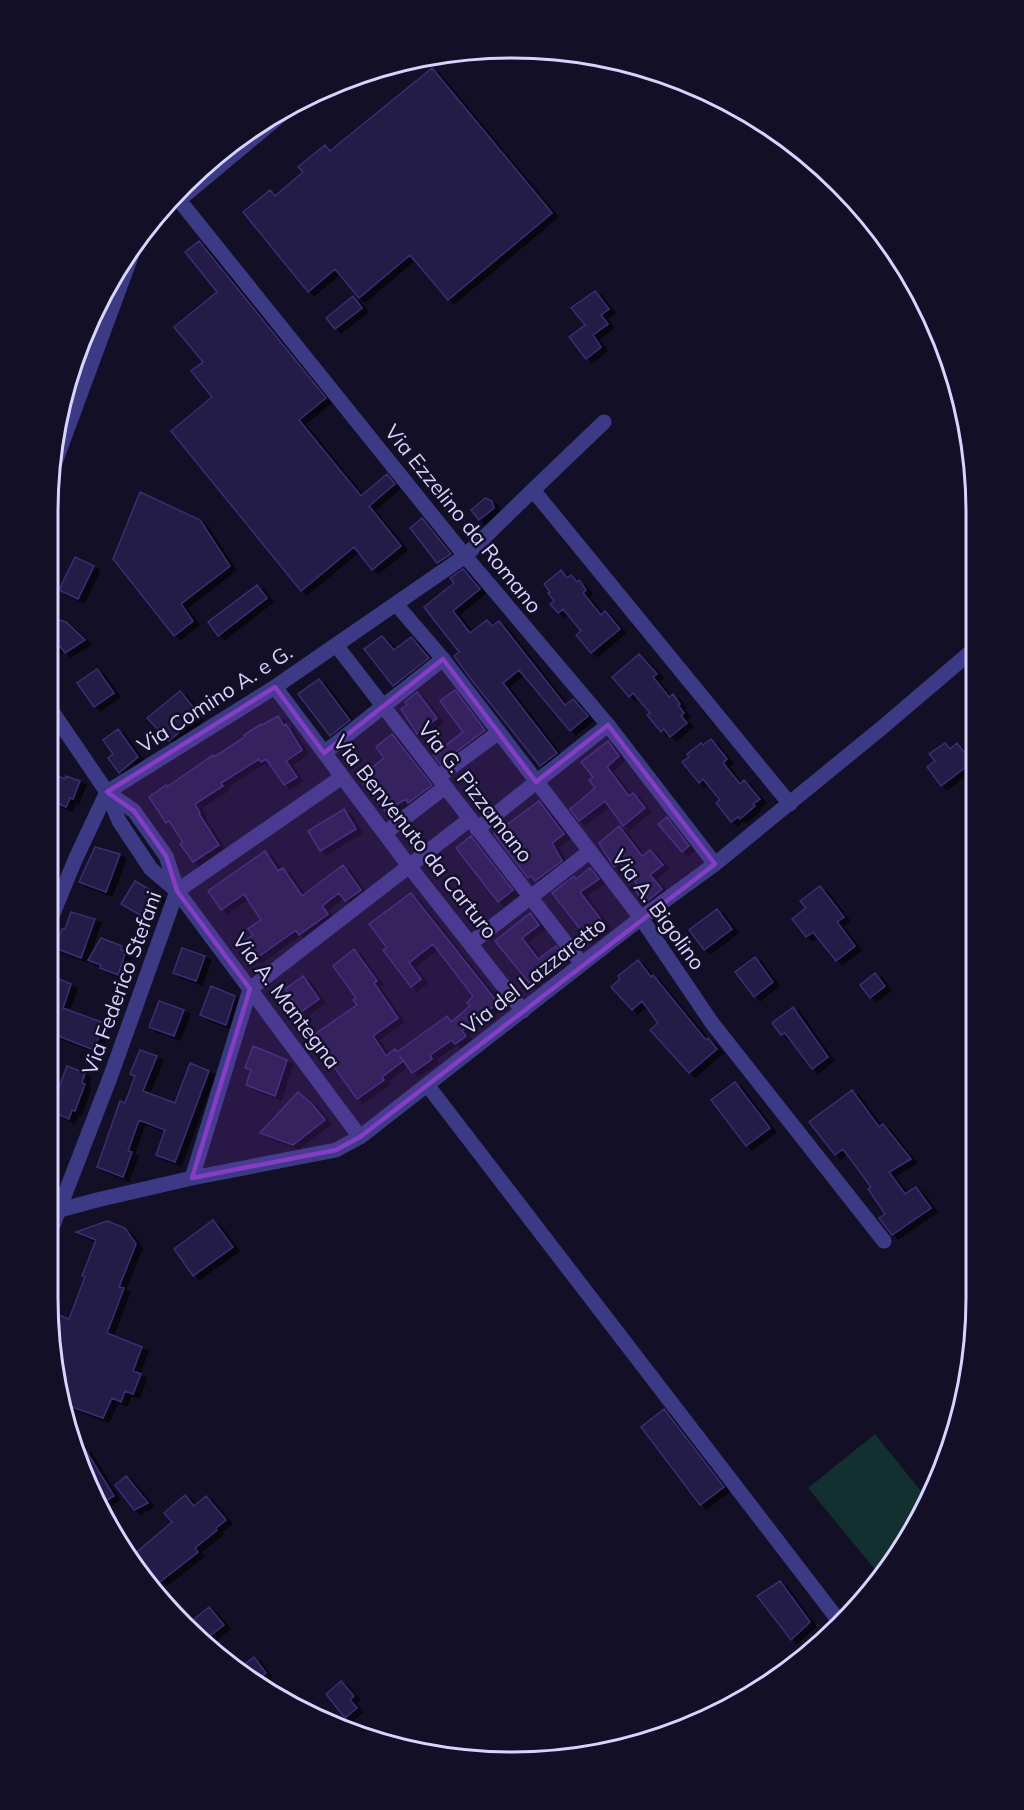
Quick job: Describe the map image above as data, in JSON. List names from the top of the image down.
{
  "streets": {
    "street": [
      "Via Ezzelino da Romano",
      "Via Comino A. e G.",
      "Via G. Pizzamano",
      "Via Benvenuto da Carturo",
      "Via A. Bigolino",
      "Via del Lazzaretto",
      "Via Federico Stefani",
      "Via A. Mantegna"
    ]
  },
  "crossings": [
    ["Via Ezzelino da Romano", "Via Comino A. e G."],
    ["Via Ezzelino da Romano", "Via del Lazzaretto"],
    ["Via Comino A. e G.", "Via G. Pizzamano"],
    ["Via Comino A. e G.", "Via Benvenuto da Carturo"],
    ["Via Comino A. e G.", "Via A. Bigolino"],
    ["Via Comino A. e G.", "Via A. Mantegna"],
    ["Via G. Pizzamano", "Via del Lazzaretto"],
    ["Via Benvenuto da Carturo", "Via del Lazzaretto"],
    ["Via Benvenuto da Carturo", "Via Federico Stefani"],
    ["Via A. Bigolino", "Via del Lazzaretto"],
    ["Via del Lazzaretto", "Via A. Mantegna"],
    ["Via Federico Stefani", "Via A. Mantegna"]
  ]
}
